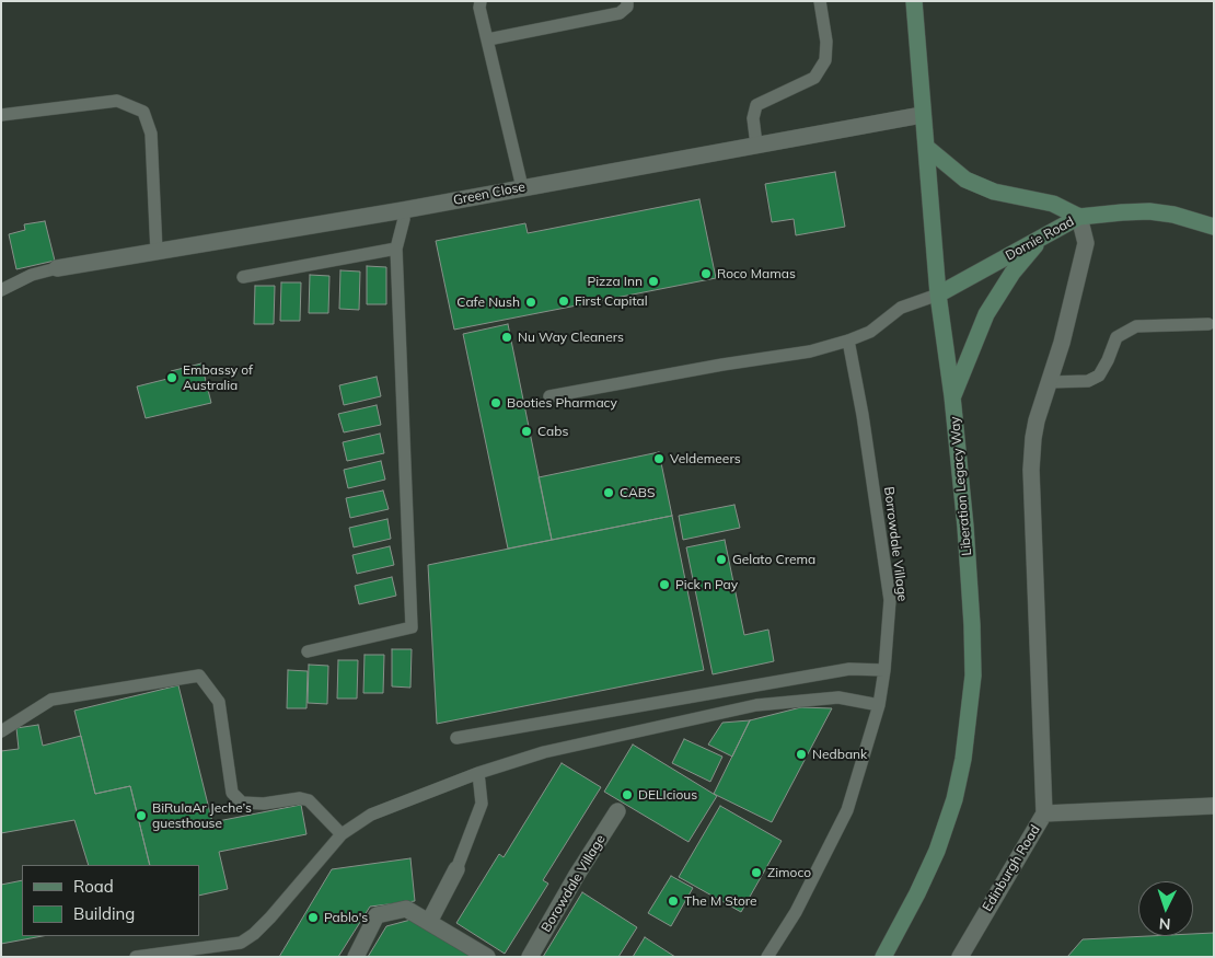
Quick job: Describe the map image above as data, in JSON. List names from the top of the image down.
{
  "streets": {
    "main road": ["Dornie Road", "Liberation Legacy Way"],
    "street": ["Green Close", "Edinburgh Road", "Borowdale Village"],
    "lane": ["Borrowdale Village"]
  },
  "crossings": [
    ["Green Close", "Liberation Legacy Way"],
    ["Dornie Road", "Liberation Legacy Way"]
  ],
  "places": [
    "Roco Mamas",
    "Pizza Inn",
    "First Capital",
    "Cafe Nush",
    "Nu Way Cleaners",
    "Embassy of Australia",
    "Booties Pharmacy",
    "Cabs",
    "Veldemeers",
    "CABS",
    "Gelato Crema",
    "Pick n Pay",
    "Nedbank",
    "DELIcious",
    "BiRuIaAr Jeche’s guesthouse",
    "Zimoco",
    "The M Store",
    "Pablo's"
  ],
  "legend": ["Road", "Building"],
  "north": "bottom"
}
